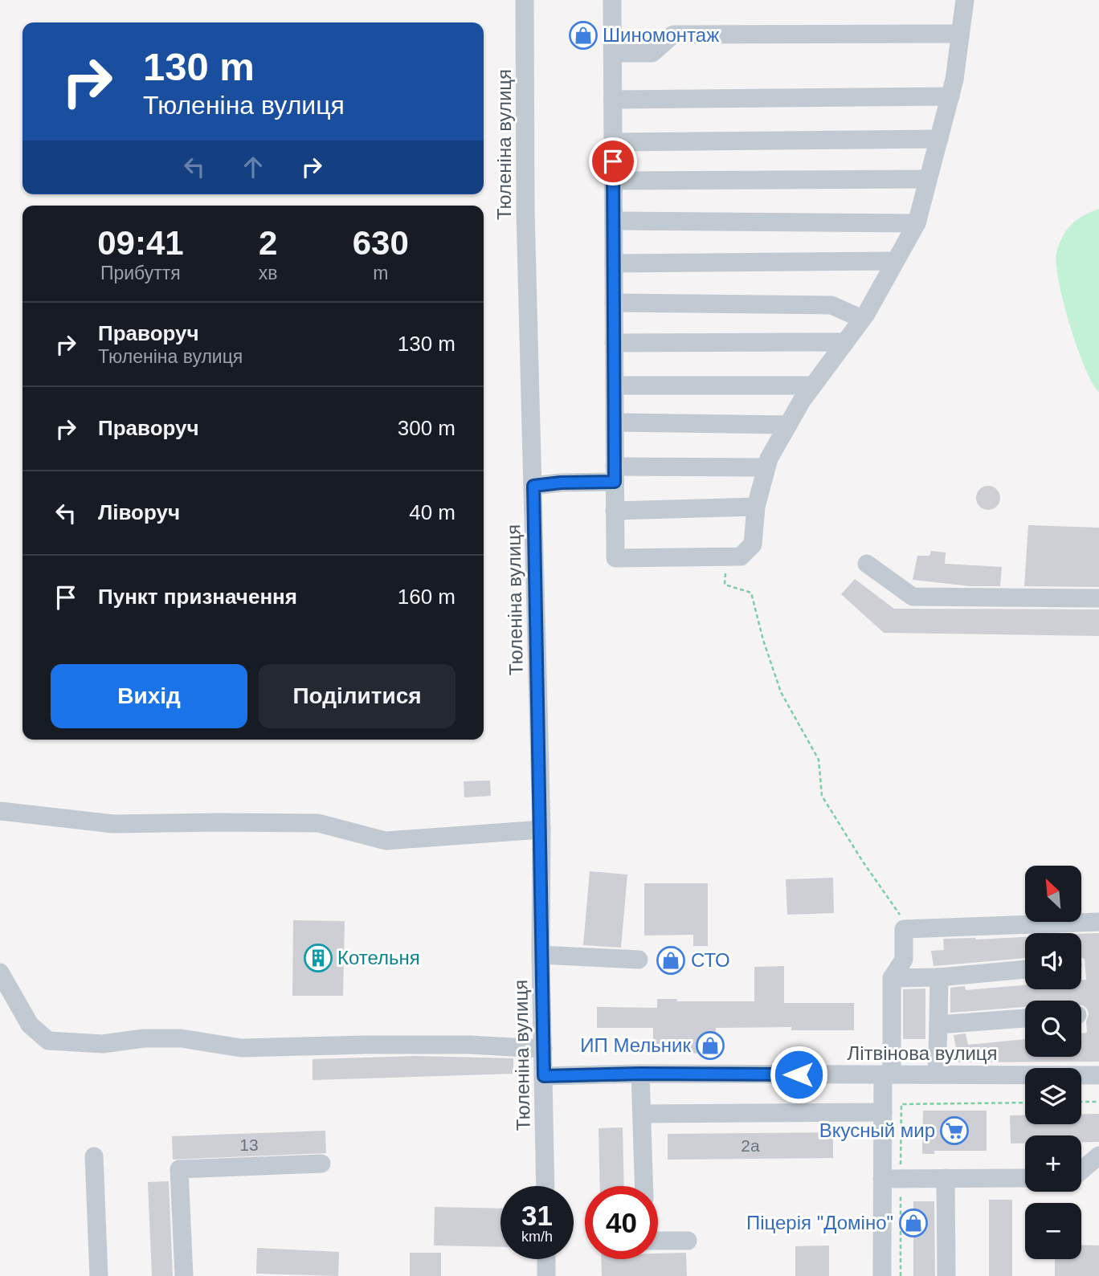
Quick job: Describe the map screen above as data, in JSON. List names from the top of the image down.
{
  "streets": {
    "street": ["Тюленіна вулиця", "Літвінова вулиця"]
  },
  "crossings": [
    ["Тюленіна вулиця", "Літвінова вулиця"]
  ],
  "places": {
    "shop": [
      "Шиномонтаж",
      "СТО",
      "ИП Мельник",
      "Піцерія \"Доміно\""
    ],
    "building": ["Котельня"],
    "supermarket": ["Вкусный мир"]
  },
  "house_numbers": ["13", "2а"],
  "north": "top left",
  "page": {
    "turn": ["130 m", "Тюленіна вулиця"],
    "eta": [
      "09:41",
      "Прибуття",
      "2",
      "хв",
      "630",
      "m"
    ],
    "list": [
      {
        "name": "Праворуч",
        "note": "Тюленіна вулиця",
        "value": "130 m"
      },
      {
        "name": "Праворуч",
        "value": "300 m"
      },
      {
        "name": "Ліворуч",
        "value": "40 m"
      },
      {
        "name": "Пункт призначення",
        "value": "160 m"
      }
    ],
    "buttons": ["Вихід", "Поділитися"],
    "map_buttons": ["+", "−"],
    "speed": "31 km/h",
    "limit": "40"
  }
}
